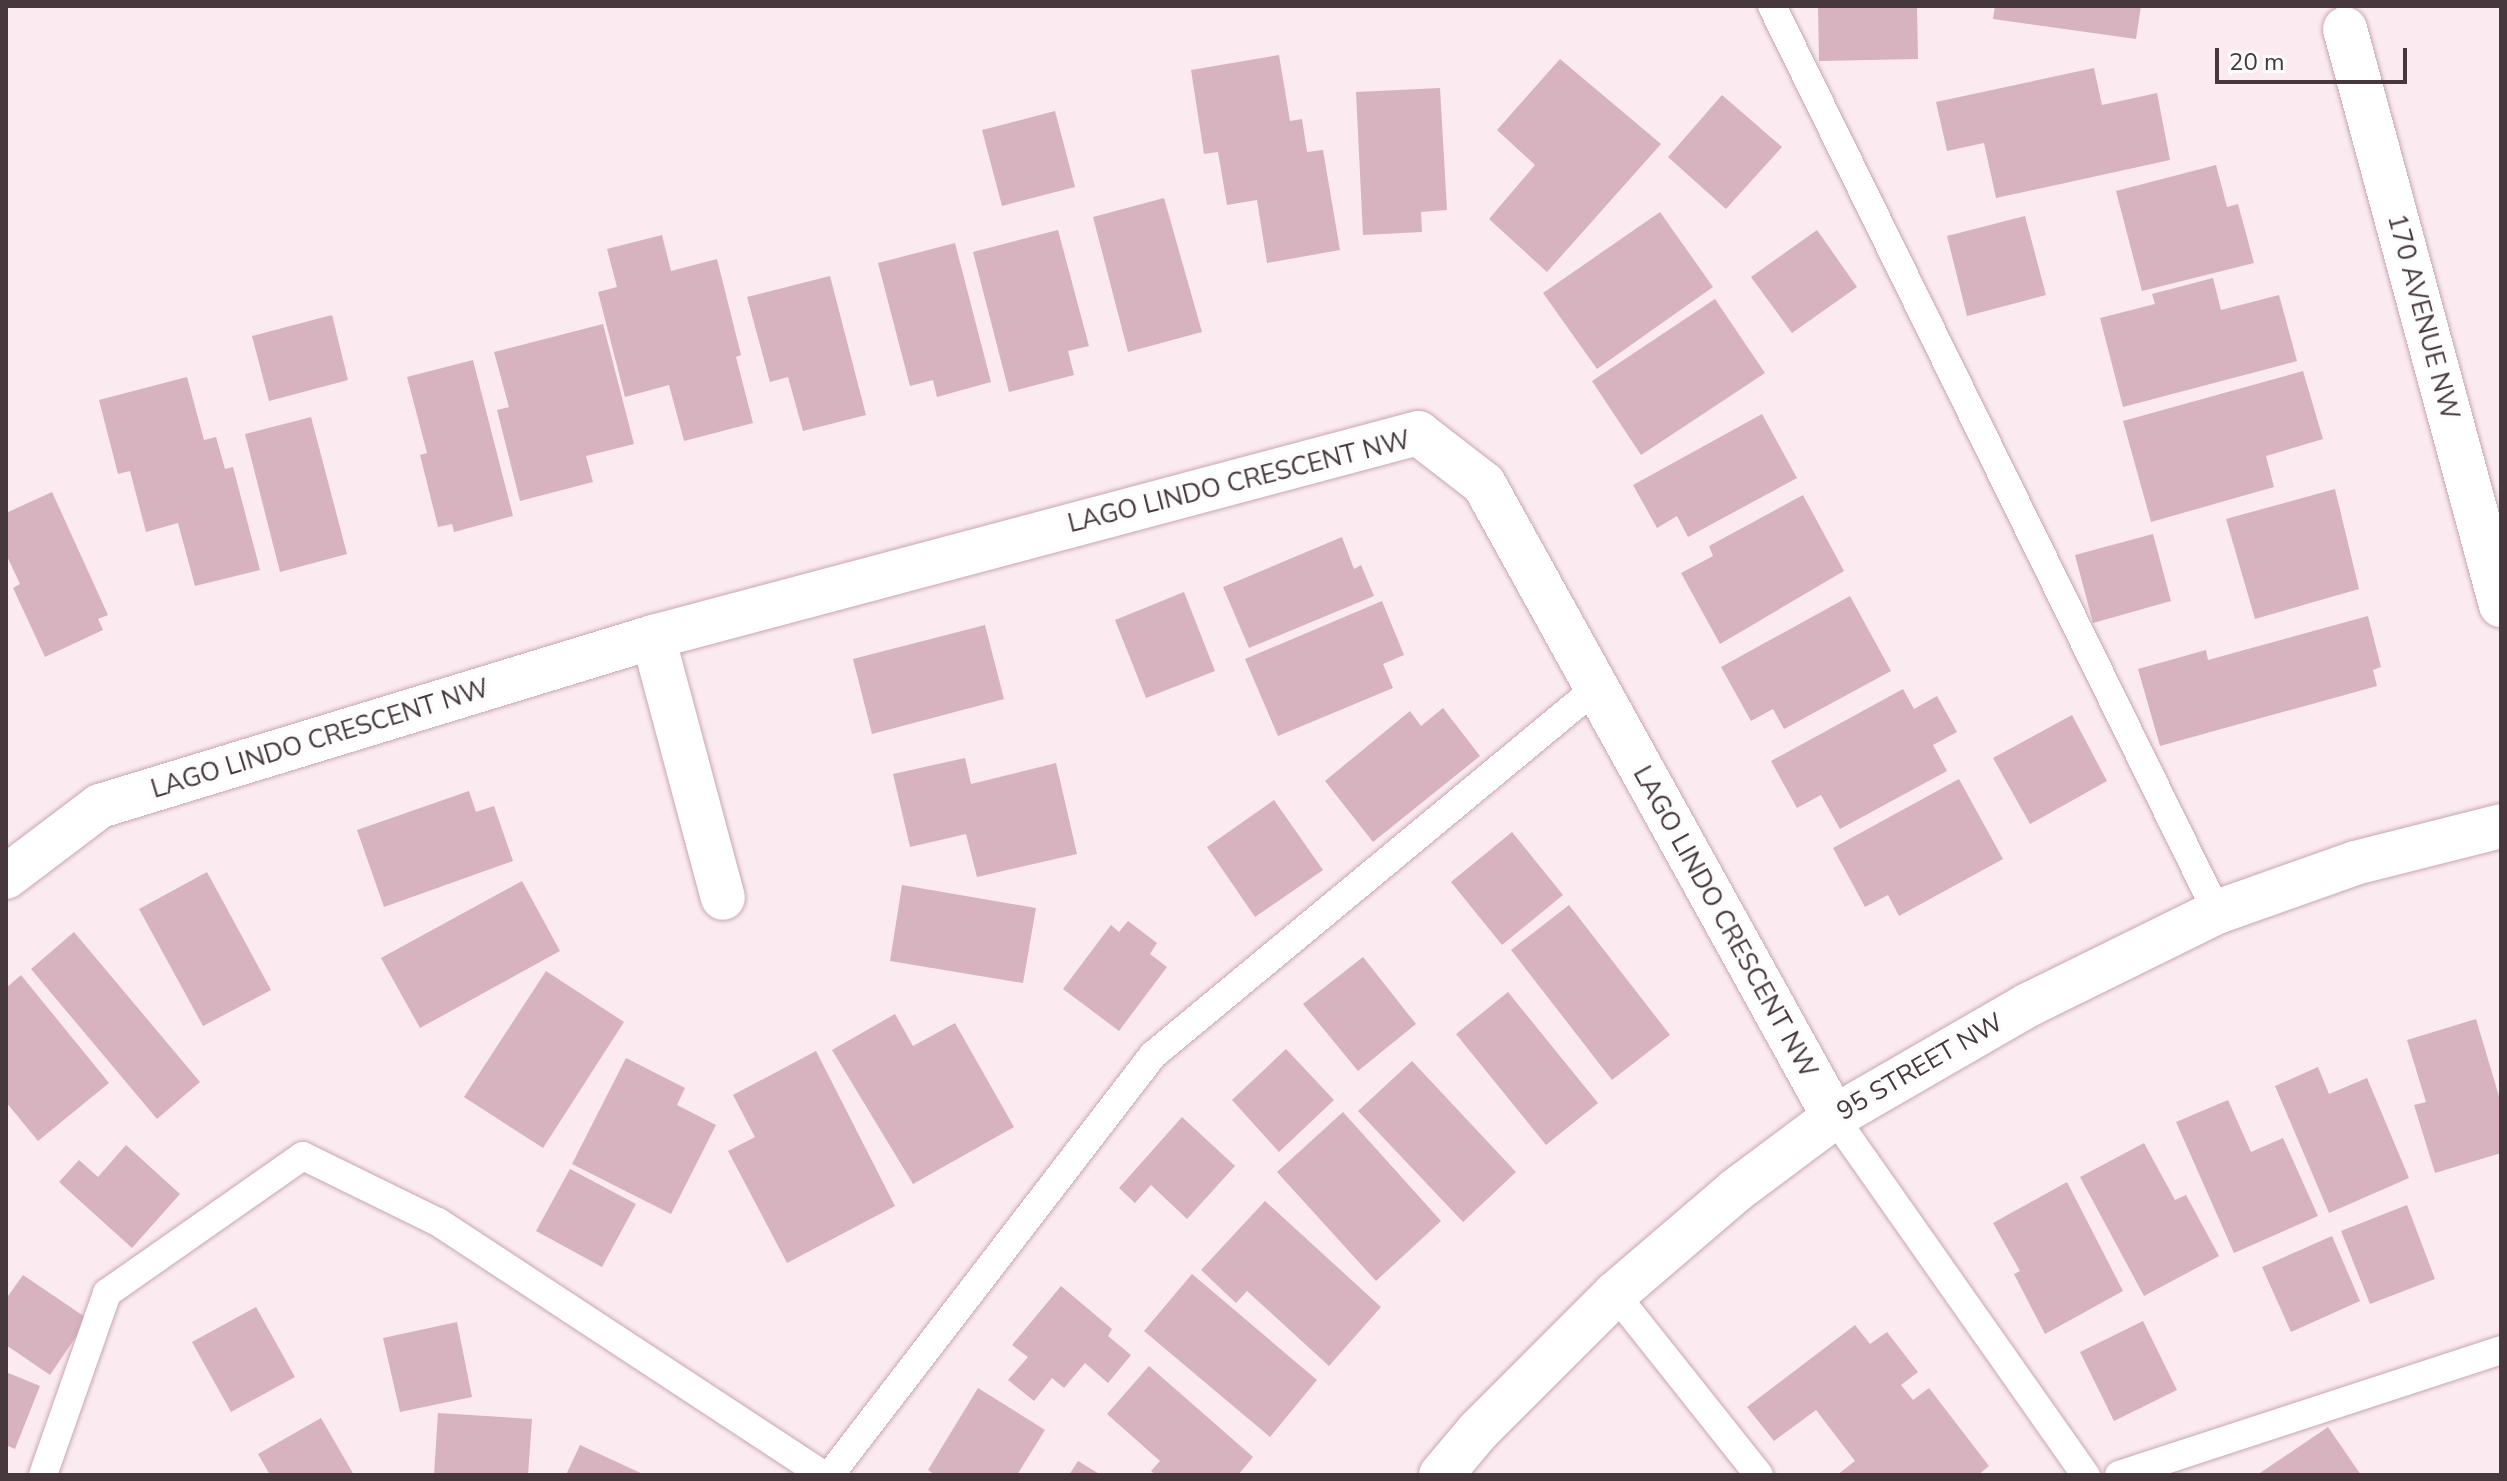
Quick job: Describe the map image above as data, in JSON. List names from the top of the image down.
{
  "streets": {
    "street": ["170 AVENUE NW", "LAGO LINDO CRESCENT NW", "95 STREET NW"]
  },
  "crossings": [
    ["LAGO LINDO CRESCENT NW", "95 STREET NW"]
  ],
  "scale_bar": "20 m"
}
